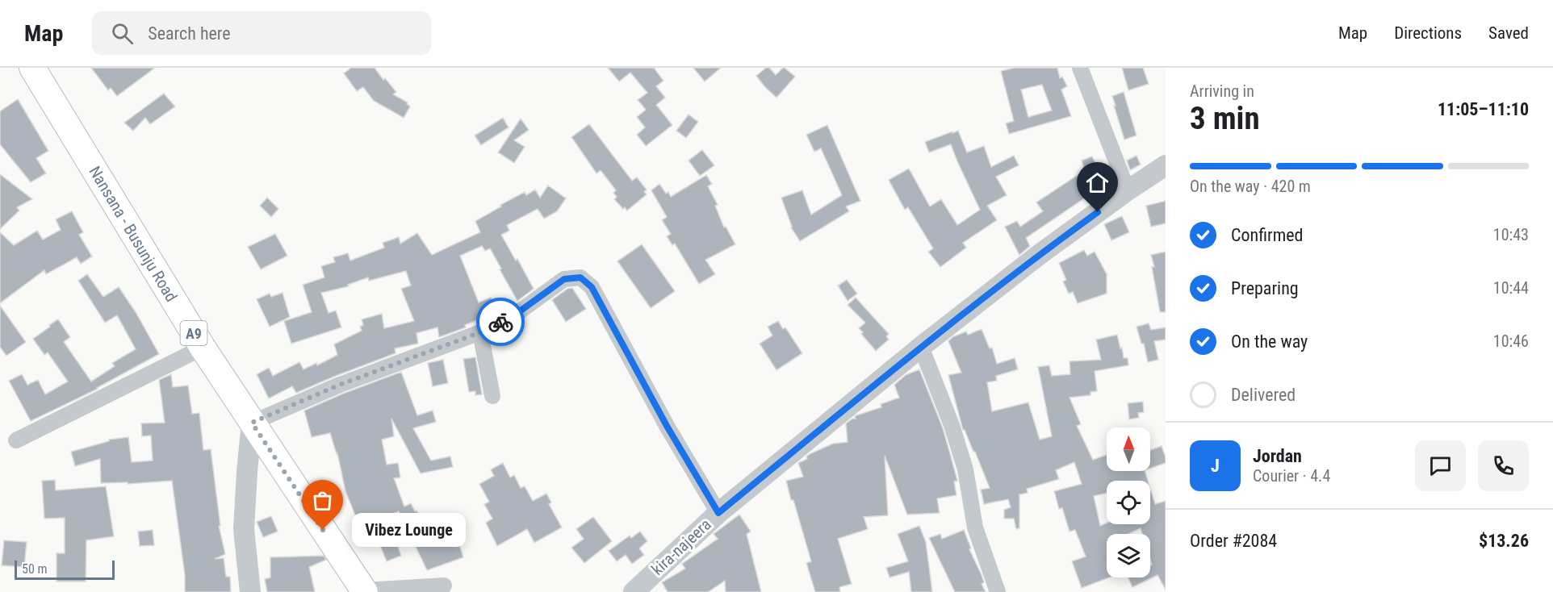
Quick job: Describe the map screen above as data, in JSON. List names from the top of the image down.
{
  "streets": {
    "main road": ["Nansana - Busunju Road", "A9"],
    "street": ["kira-najeera"]
  },
  "places": ["Vibez Lounge"],
  "scale_bar": "50 m",
  "north": "top",
  "page": {
    "header": "Map",
    "search": "Search here",
    "nav": ["Map", "Directions", "Saved"],
    "heading": ["3 min", "Arriving in", "11:05–11:10"],
    "panel": [
      "Jordan",
      "Courier · 4.4",
      "Order #2084",
      "$13.26"
    ],
    "bar": "On the way · 420 m",
    "list": [
      ["Confirmed", "10:43"],
      ["Preparing", "10:44"],
      ["On the way", "10:46"],
      "Delivered"
    ],
    "round": "J",
    "bubble": "Vibez Lounge",
    "scale": "50 m"
  }
}
